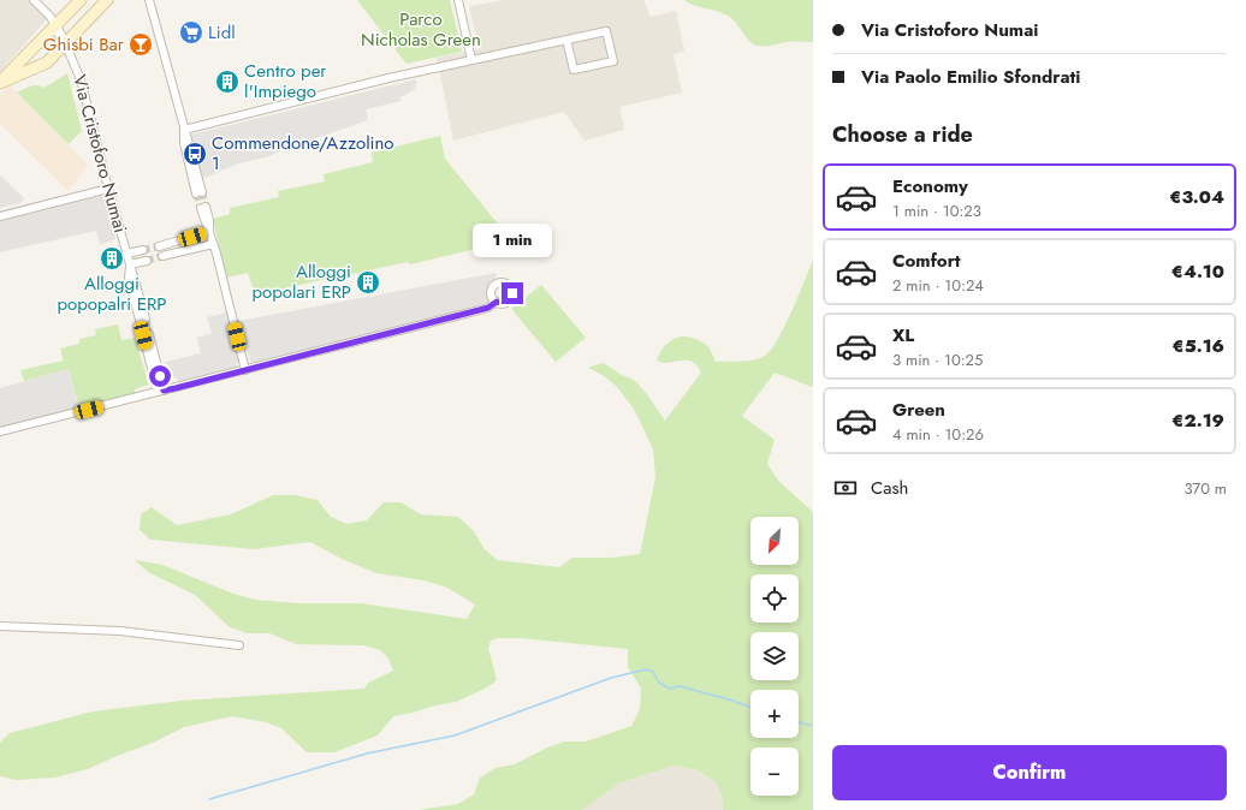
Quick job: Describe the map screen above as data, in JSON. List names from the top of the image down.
{
  "streets": {
    "street": ["Via Cristoforo Numai"]
  },
  "parks": ["Parco Nicholas Green"],
  "places": {
    "supermarket": ["Lidl"],
    "bar": ["Ghisbi Bar"],
    "building": ["Centro per l'Impiego", "Alloggi popopalri ERP", "Alloggi popolari ERP"],
    "bus stop": ["Commendone/Azzolino 1"]
  },
  "north": "bottom left",
  "page": {
    "banner": ["Via Cristoforo Numai", "Via Paolo Emilio Sfondrati"],
    "heading": "Choose a ride",
    "list": [
      {
        "name": "Economy",
        "note": "1 min · 10:23",
        "value": "€3.04"
      },
      {
        "name": "Comfort",
        "note": "2 min · 10:24",
        "value": "€4.10"
      },
      {
        "name": "XL",
        "note": "3 min · 10:25",
        "value": "€5.16"
      },
      {
        "name": "Green",
        "note": "4 min · 10:26",
        "value": "€2.19"
      }
    ],
    "bubble": "1 min",
    "pay": ["Cash", "370 m"],
    "map_buttons": ["+", "−"],
    "buttons": "Confirm"
  }
}
